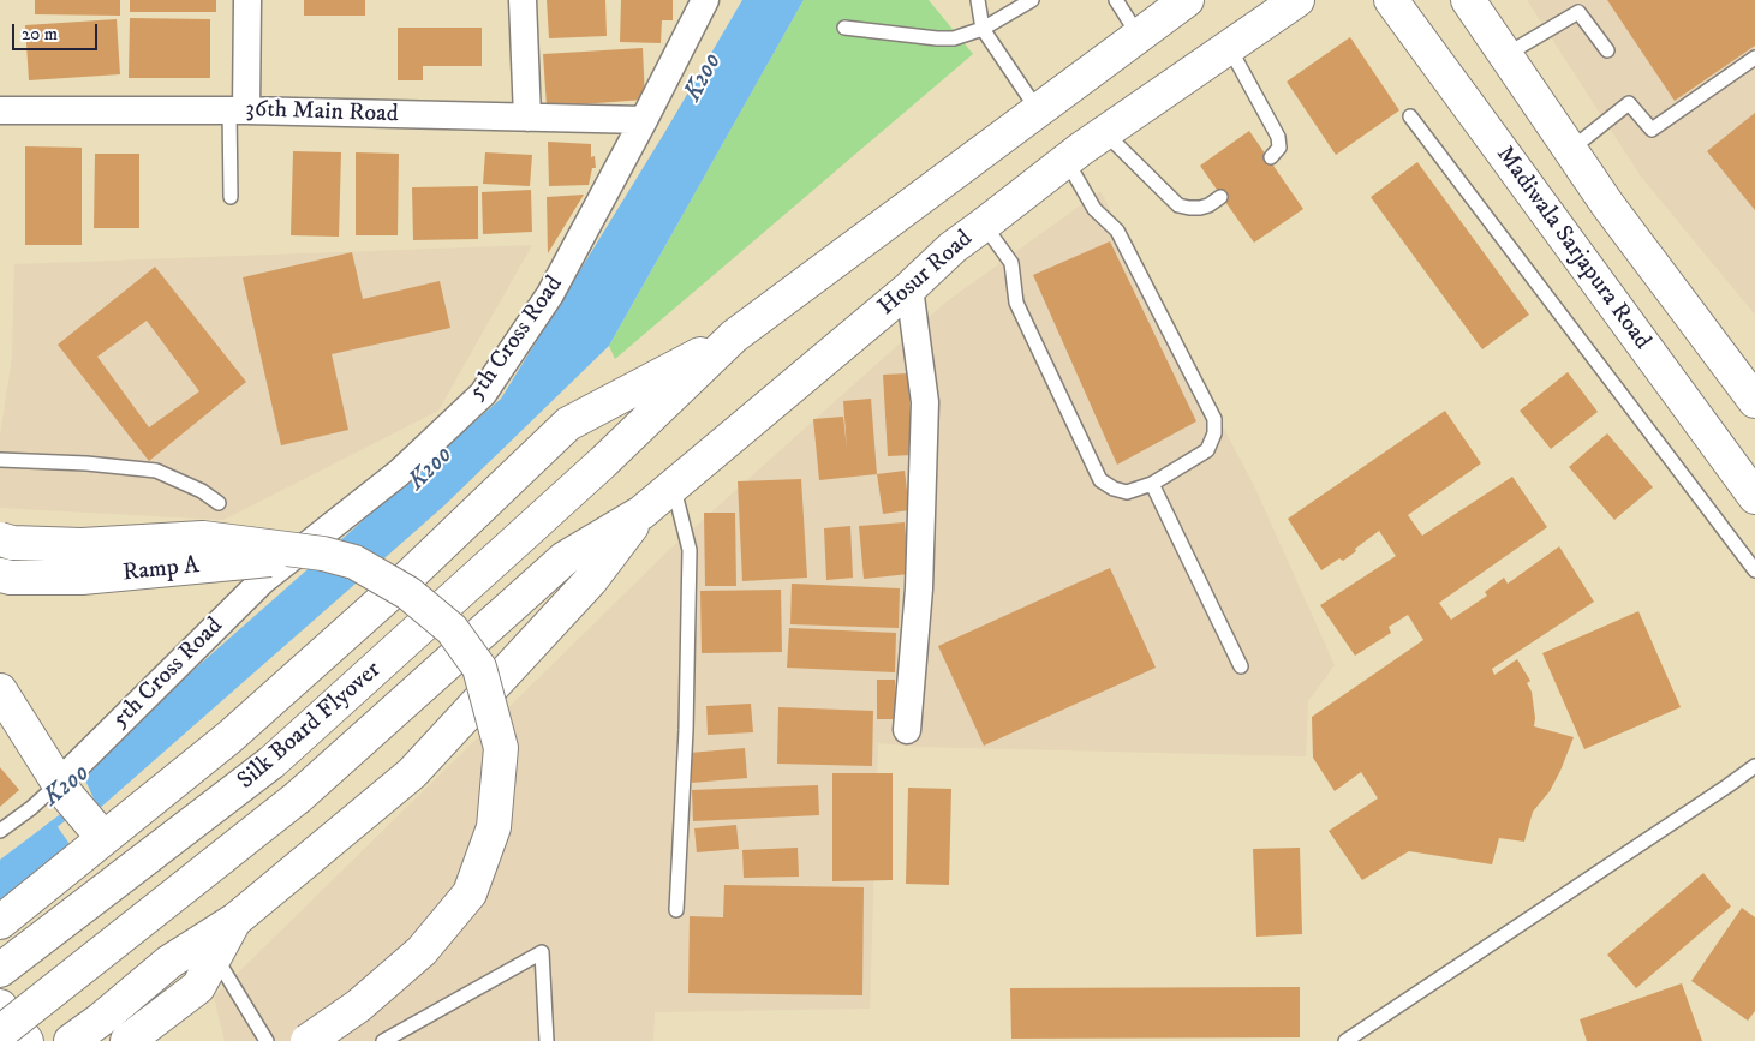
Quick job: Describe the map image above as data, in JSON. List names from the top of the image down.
{
  "streets": {
    "main road": [
      "Madiwala Sarjapura Road",
      "Hosur Road",
      "Ramp A",
      "Silk Board Flyover"
    ],
    "street": ["36th Main Road", "5th Cross Road"]
  },
  "crossings": [
    ["36th Main Road", "5th Cross Road"],
    ["Hosur Road", "Silk Board Flyover"]
  ],
  "water": ["K200"],
  "scale_bar": "20 m"
}
